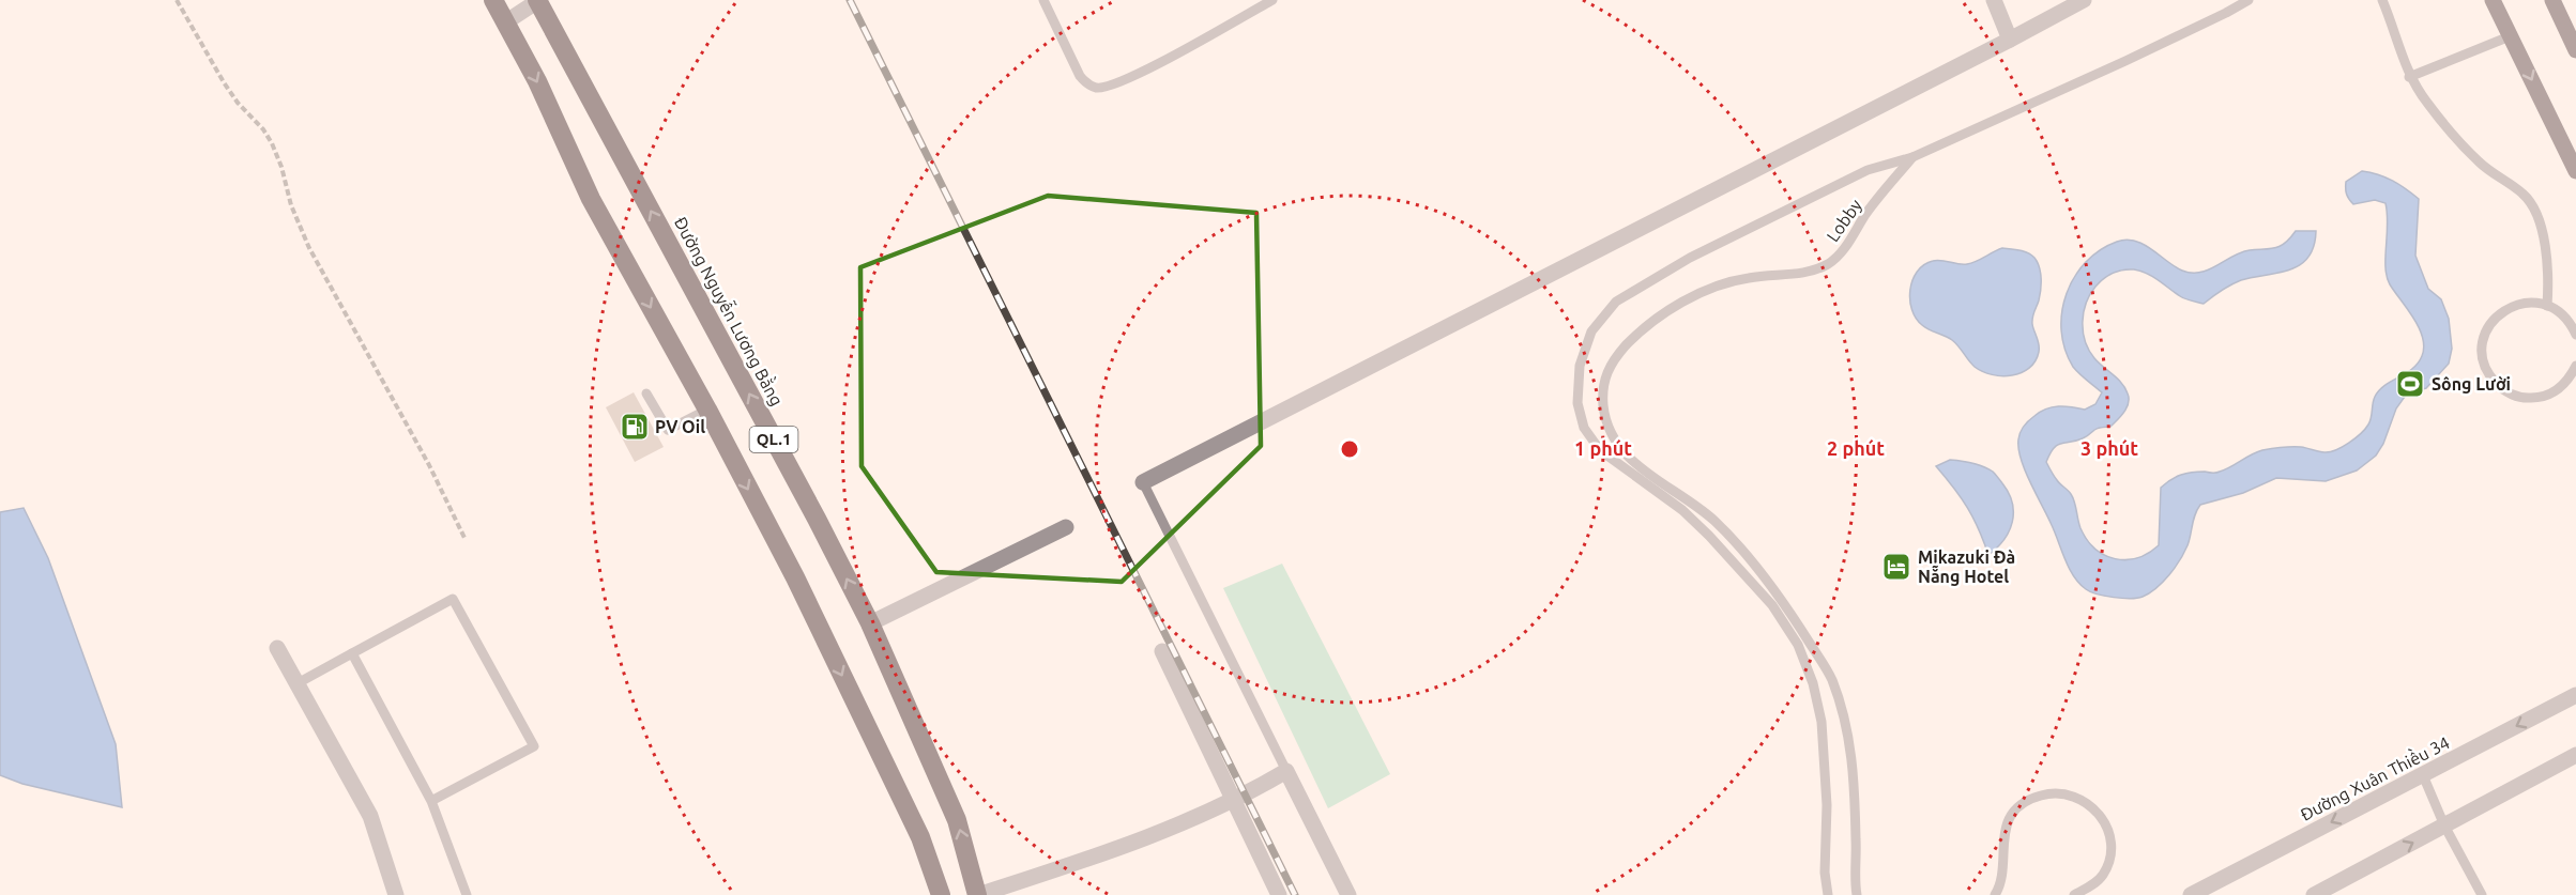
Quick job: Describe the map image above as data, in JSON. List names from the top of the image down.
{
  "streets": {
    "highway": ["Đường Nguyễn Lương Bằng", "QL.1"],
    "street": ["Đường Xuân Thiều 34"],
    "lane": ["Lobby"]
  },
  "places": {
    "sports": ["Sông Lười"],
    "fuel station": ["PV Oil"],
    "hotel": ["Mikazuki Đà Nẵng Hotel"]
  },
  "rings": ["1 phút", "2 phút", "3 phút"]
}
